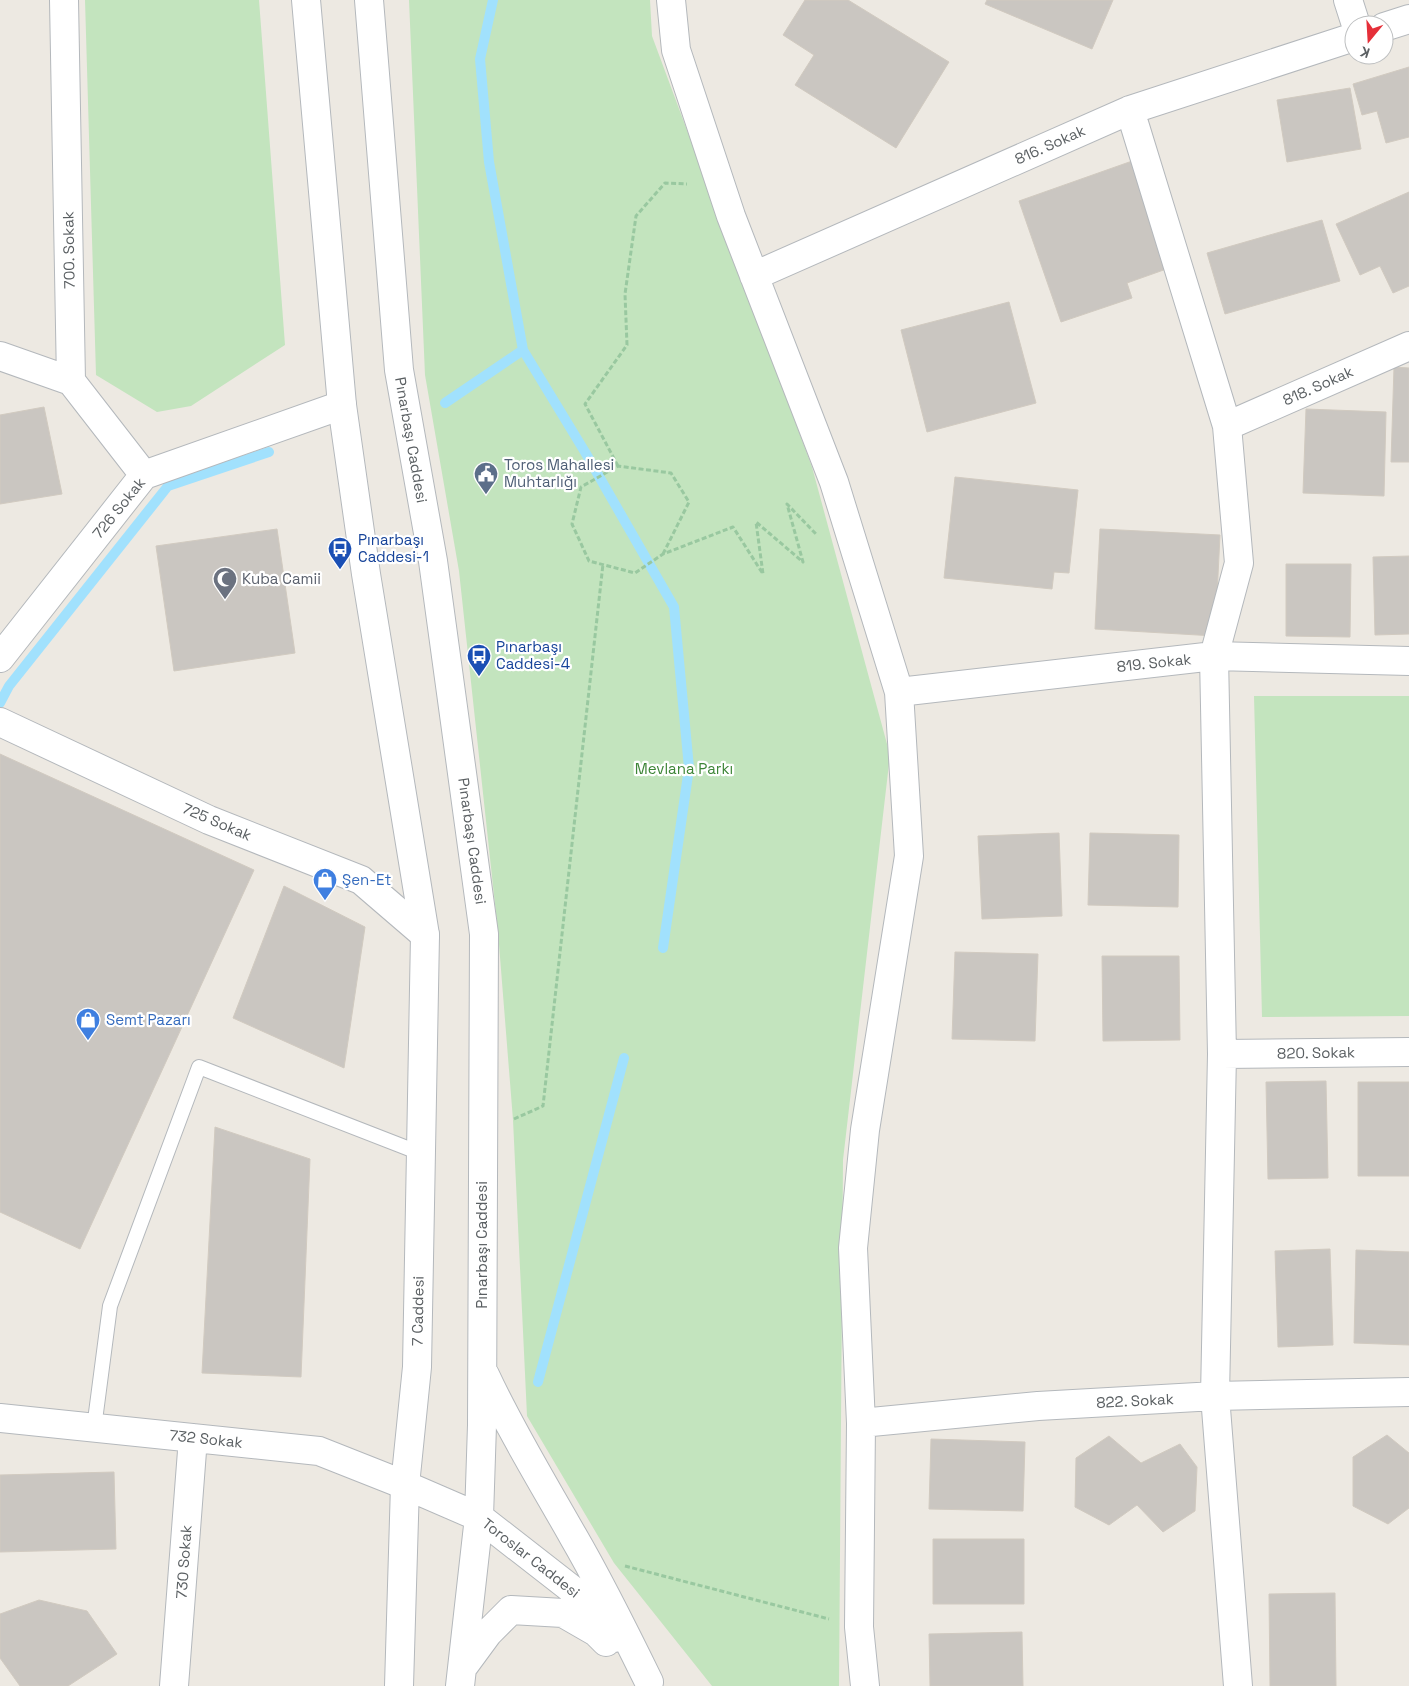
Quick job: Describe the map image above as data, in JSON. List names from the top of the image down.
{
  "streets": {
    "street": [
      "816. Sokak",
      "700. Sokak",
      "818. Sokak",
      "Pınarbaşı Caddesi",
      "726 Sokak",
      "819. Sokak",
      "725 Sokak",
      "820. Sokak",
      "7 Caddesi",
      "822. Sokak",
      "732 Sokak",
      "Toroslar Caddesi",
      "730 Sokak"
    ]
  },
  "crossings": [
    ["Pınarbaşı Caddesi", "Toroslar Caddesi"],
    ["725 Sokak", "7 Caddesi"],
    ["7 Caddesi", "732 Sokak"],
    ["7 Caddesi", "Toroslar Caddesi"],
    ["732 Sokak", "Toroslar Caddesi"],
    ["732 Sokak", "730 Sokak"]
  ],
  "parks": ["Mevlana Parkı"],
  "places": {
    "public building": ["Toros Mahallesi Muhtarlığı"],
    "bus stop": ["Pınarbaşı Caddesi-1", "Pınarbaşı Caddesi-4"],
    "mosque": ["Kuba Camii"],
    "shop": ["Şen-Et", "Semt Pazarı"]
  },
  "north": "bottom"
}
